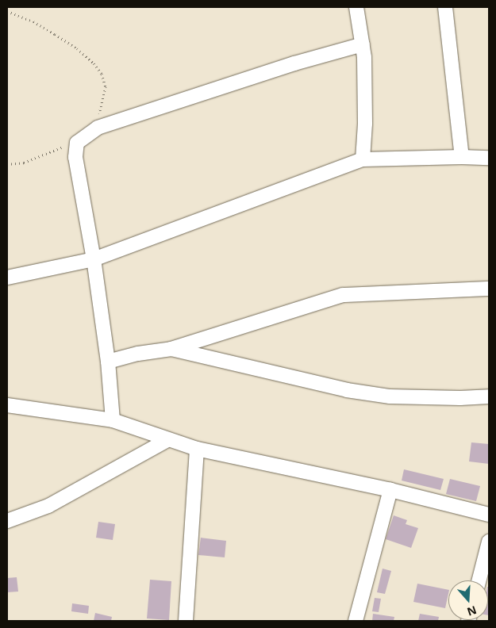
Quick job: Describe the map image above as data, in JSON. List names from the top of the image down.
{
  "north": "bottom"
}
